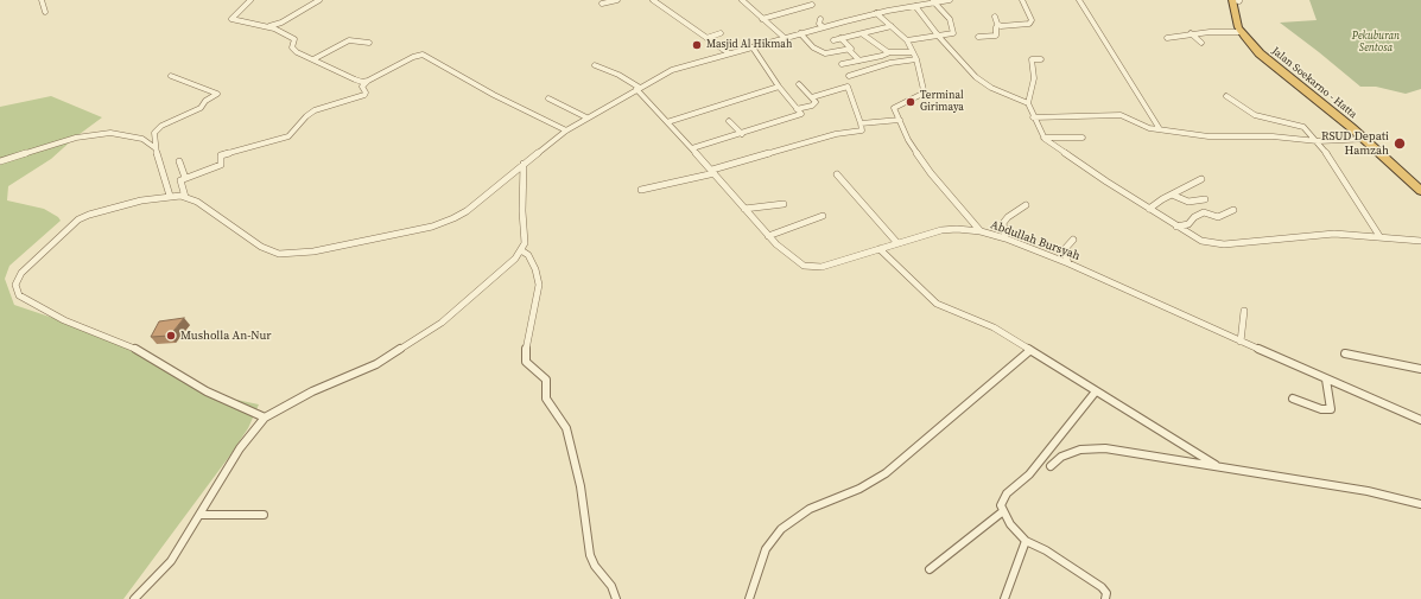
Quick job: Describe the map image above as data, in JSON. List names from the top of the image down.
{
  "streets": {
    "highway": ["Jalan Soekarno - Hatta"],
    "street": ["Abdullah Bursyah"]
  },
  "parks": ["Pekuburan Sentosa"],
  "places": [
    "Masjid Al Hikmah",
    "Terminal Girimaya",
    "RSUD Depati Hamzah",
    "Musholla An-Nur"
  ]
}
